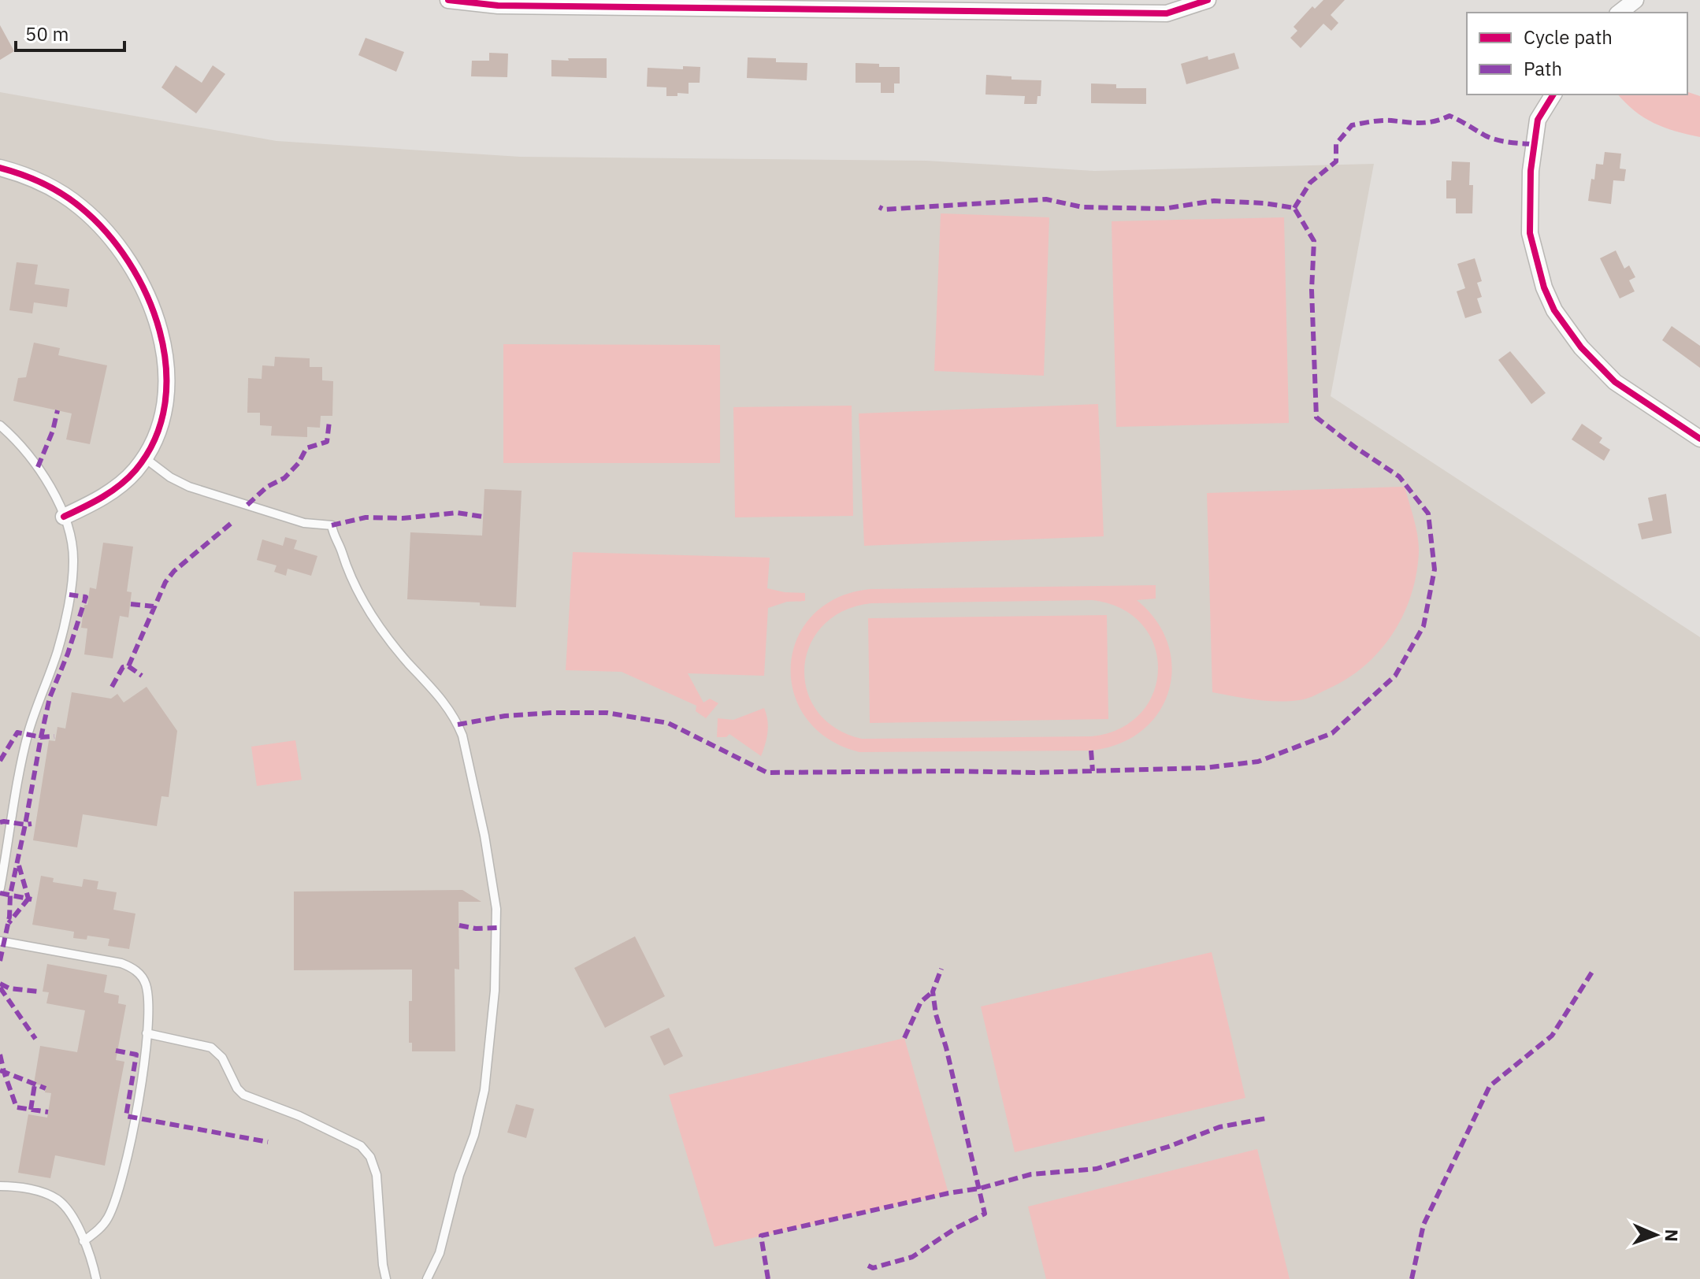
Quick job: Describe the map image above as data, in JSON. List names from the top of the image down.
{
  "legend": ["Cycle path", "Path"],
  "scale_bar": "50 m",
  "north": "right"
}
